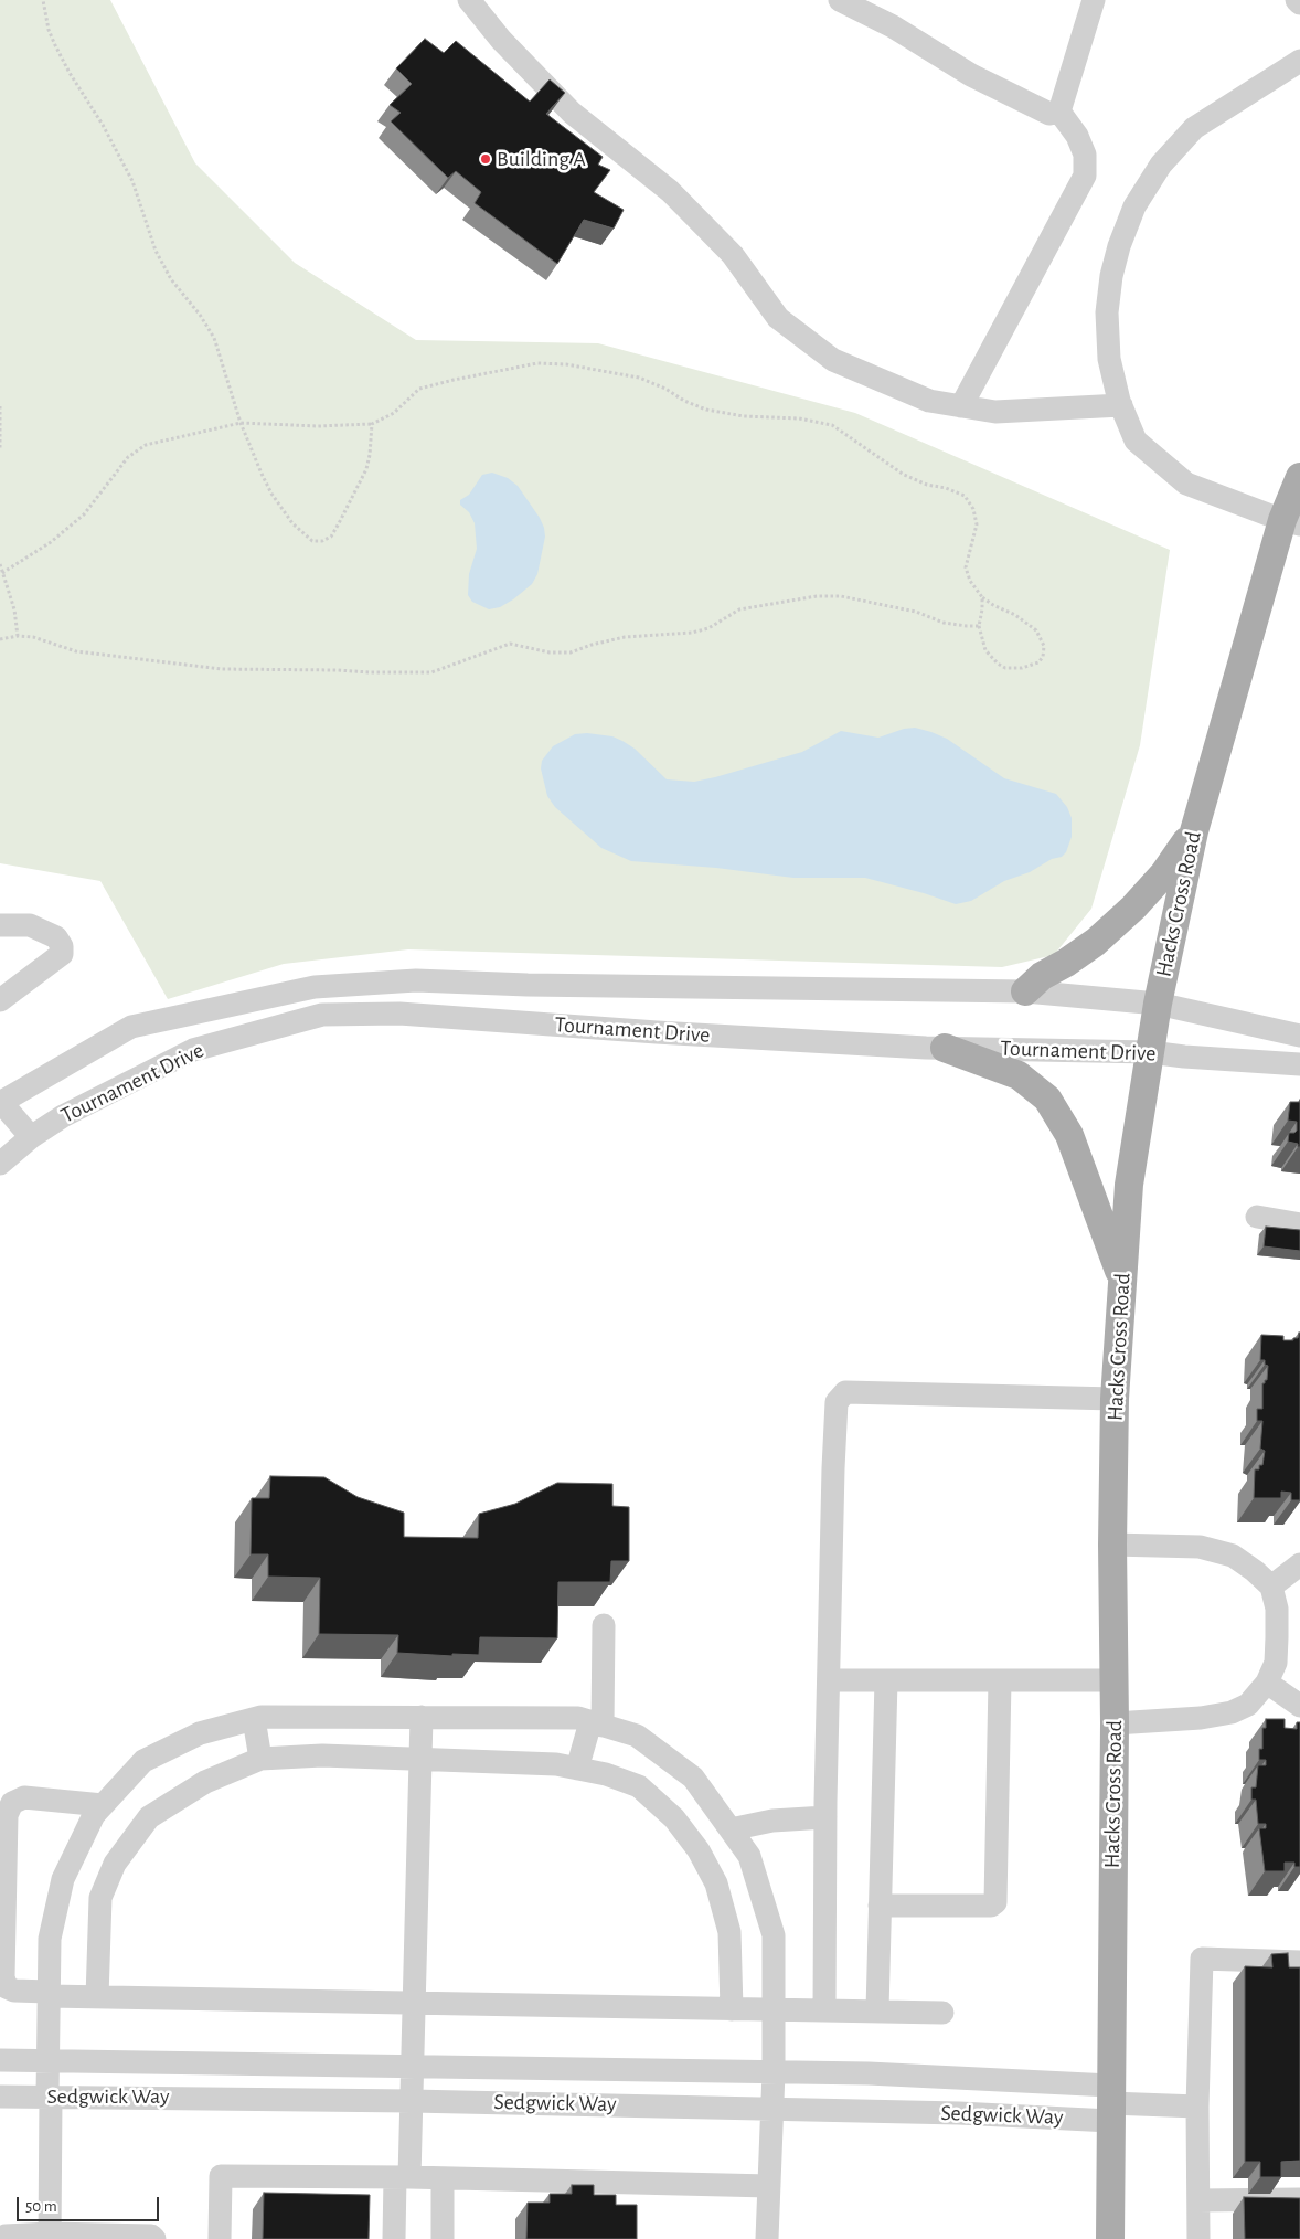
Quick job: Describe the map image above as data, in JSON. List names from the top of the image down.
{
  "streets": {
    "main road": ["Hacks Cross Road"],
    "street": ["Tournament Drive", "Sedgwick Way"]
  },
  "crossings": [
    ["Hacks Cross Road", "Tournament Drive"],
    ["Hacks Cross Road", "Sedgwick Way"]
  ],
  "places": ["Building A"],
  "scale_bar": "50 m"
}
